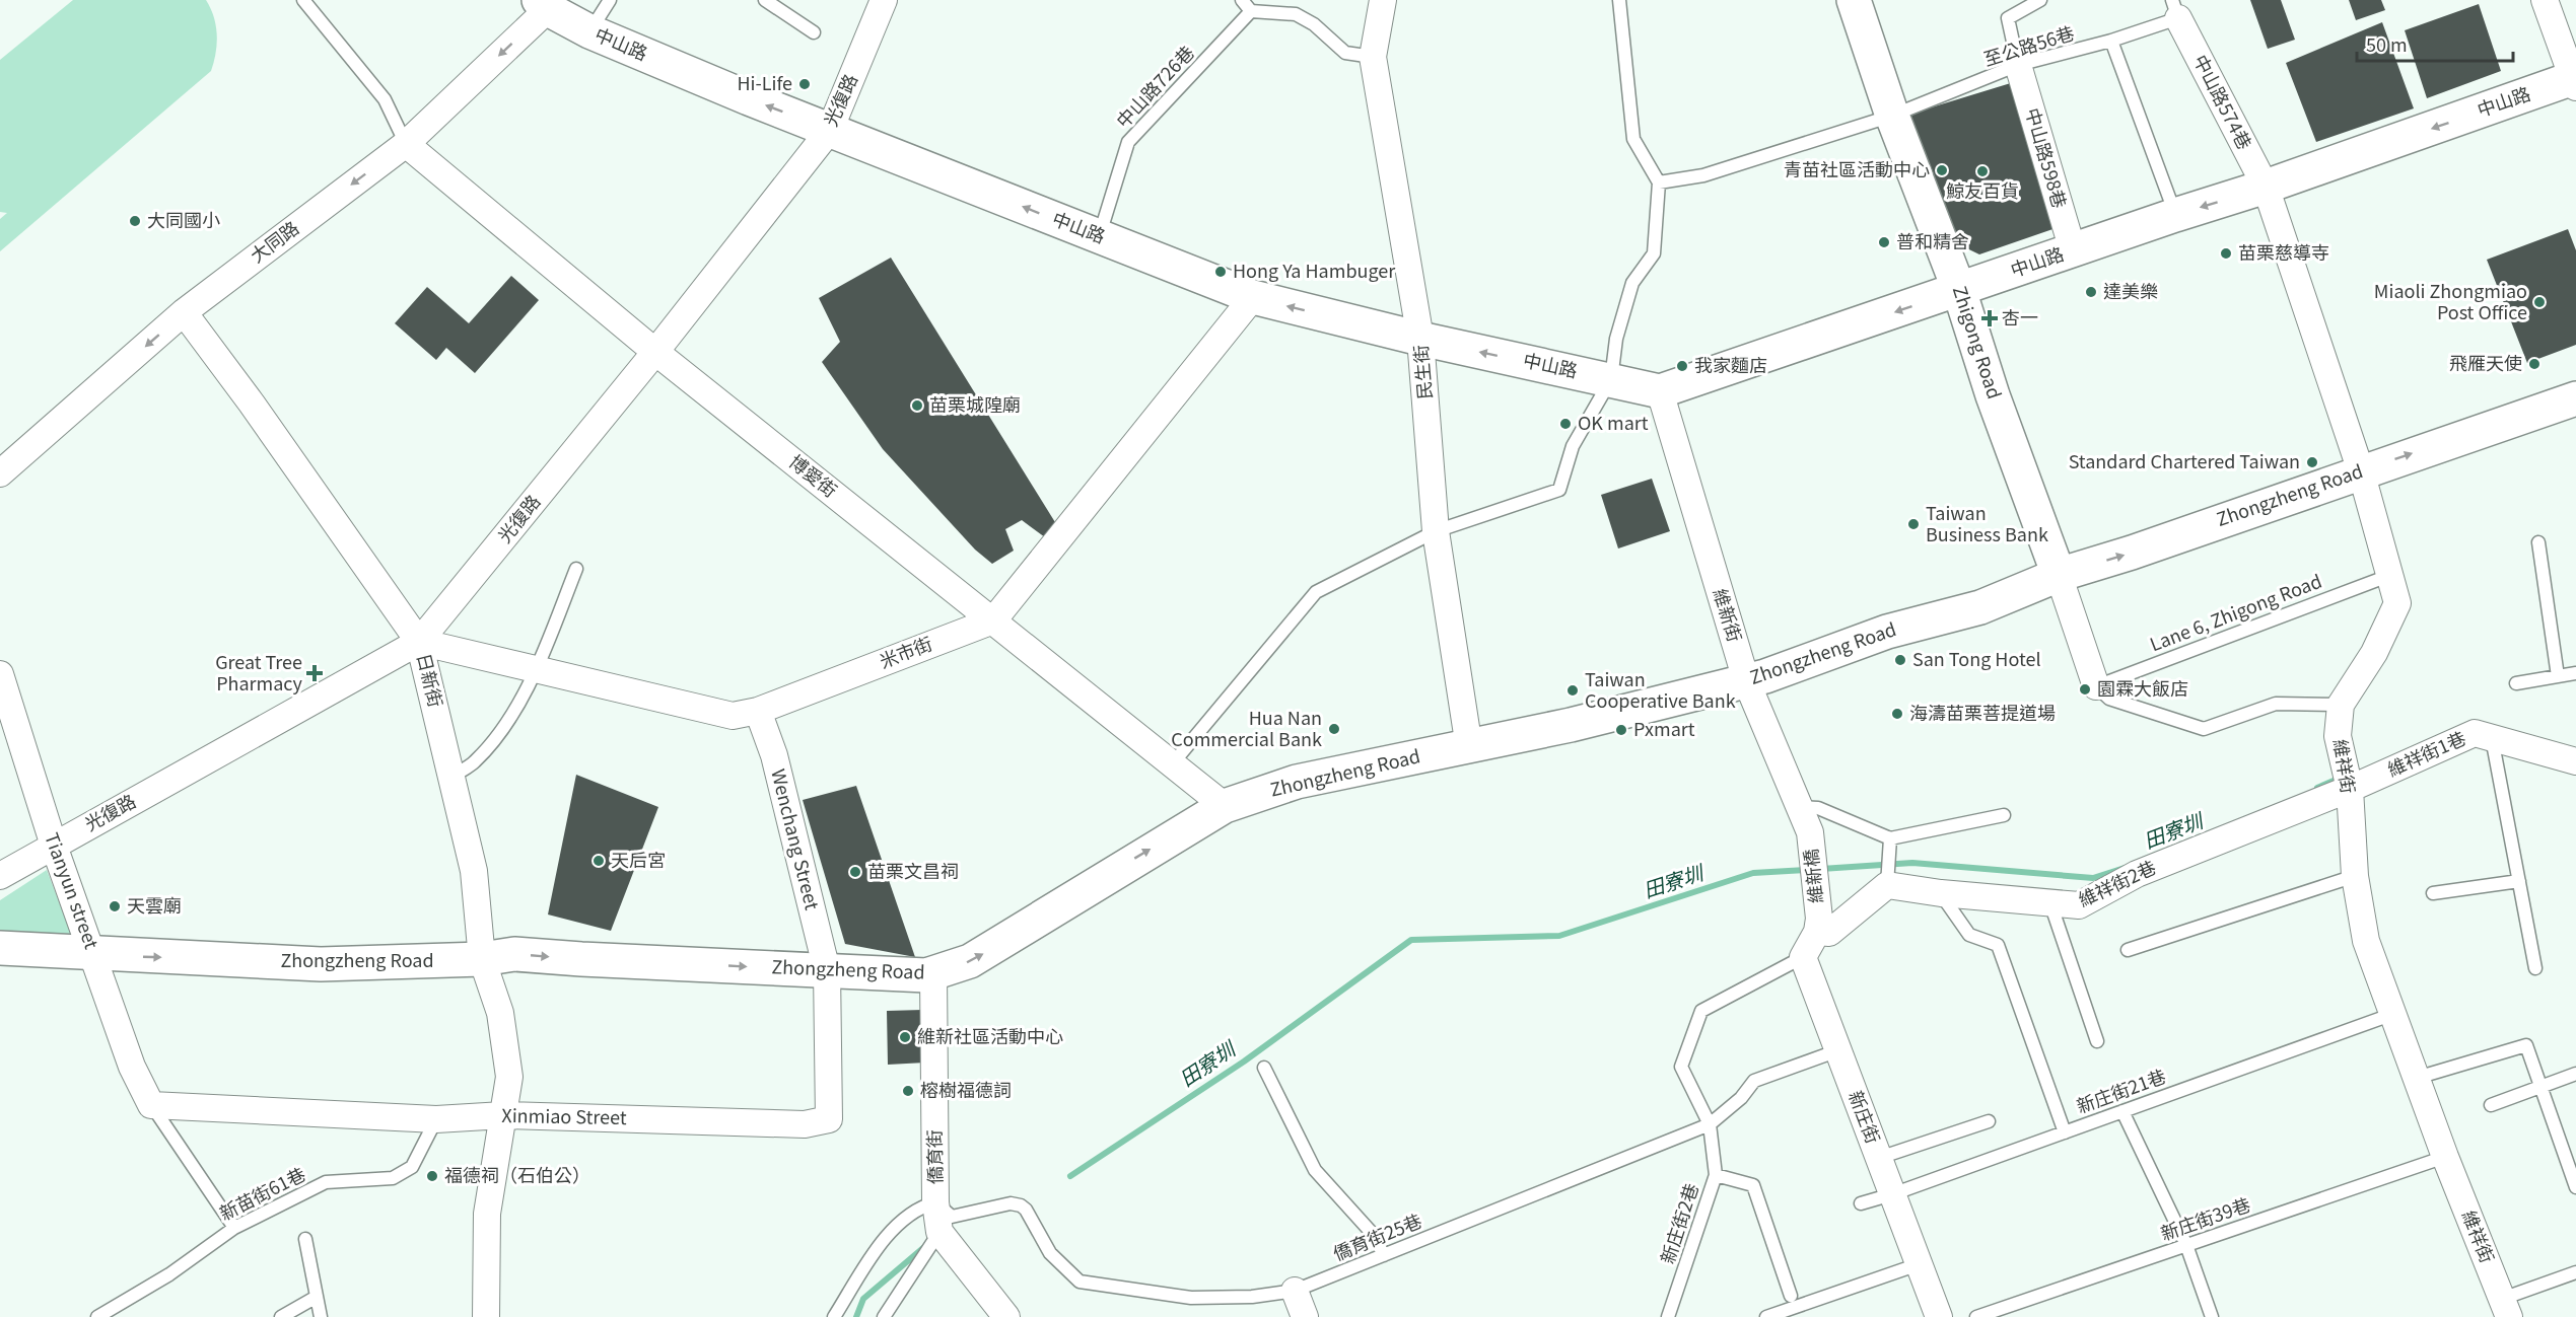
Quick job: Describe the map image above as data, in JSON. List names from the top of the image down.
{
  "streets": {
    "street": [
      "中山路",
      "光復路",
      "中山路574巷",
      "中山路598巷",
      "大同路",
      "Zhigong Road",
      "民生街",
      "博愛街",
      "Zhongzheng Road",
      "維新街",
      "米市街",
      "日新街",
      "維祥街1巷",
      "維祥街",
      "Wenchang Street",
      "維新橋",
      "維祥街2巷",
      "Tianyun street",
      "Xinmiao Street",
      "新庄街",
      "僑育街"
    ],
    "lane": [
      "至公路56巷",
      "中山路726巷",
      "Lane 6, Zhigong Road",
      "新庄街21巷",
      "新苗街61巷",
      "新庄街39巷",
      "新庄街2巷",
      "僑育街25巷"
    ]
  },
  "crossings": [
    ["中山路", "中山路726巷"],
    ["中山路", "光復路"],
    ["中山路", "中山路574巷"],
    ["中山路", "中山路598巷"],
    ["中山路", "大同路"],
    ["中山路", "Zhigong Road"],
    ["中山路", "民生街"],
    ["中山路", "維新街"],
    ["中山路", "維祥街"],
    ["至公路56巷", "中山路574巷"],
    ["至公路56巷", "中山路598巷"],
    ["至公路56巷", "Zhigong Road"],
    ["光復路", "博愛街"],
    ["光復路", "米市街"],
    ["光復路", "日新街"],
    ["光復路", "Tianyun street"],
    ["中山路574巷", "維祥街"],
    ["大同路", "博愛街"],
    ["大同路", "日新街"],
    ["Zhigong Road", "Zhongzheng Road"],
    ["Zhigong Road", "Lane 6, Zhigong Road"],
    ["民生街", "Zhongzheng Road"],
    ["博愛街", "Zhongzheng Road"],
    ["博愛街", "米市街"],
    ["Zhongzheng Road", "維新街"],
    ["Zhongzheng Road", "日新街"],
    ["Zhongzheng Road", "維祥街"],
    ["Zhongzheng Road", "Wenchang Street"],
    ["Zhongzheng Road", "Tianyun street"],
    ["Zhongzheng Road", "Xinmiao Street"],
    ["Zhongzheng Road", "僑育街"],
    ["Lane 6, Zhigong Road", "維祥街"],
    ["維新街", "維新橋"],
    ["米市街", "日新街"],
    ["米市街", "Wenchang Street"],
    ["日新街", "Xinmiao Street"],
    ["維祥街1巷", "維祥街"],
    ["維祥街1巷", "維祥街2巷"],
    ["維祥街", "維祥街2巷"],
    ["維祥街", "新庄街21巷"],
    ["維祥街", "新庄街39巷"],
    ["Wenchang Street", "Xinmiao Street"],
    ["Tianyun street", "Xinmiao Street"],
    ["新庄街21巷", "新庄街"],
    ["Xinmiao Street", "新苗街61巷"],
    ["新庄街", "新庄街2巷"],
    ["新庄街", "僑育街25巷"],
    ["僑育街", "僑育街25巷"],
    ["新庄街2巷", "僑育街25巷"]
  ],
  "one_way": ["中山路", "大同路", "Zhongzheng Road"],
  "water": ["田寮圳"],
  "places": {
    "other": [
      "Hi-Life",
      "青苗社區活動中心",
      "鯨友百貨",
      "大同國小",
      "普和精舍",
      "苗栗慈導寺",
      "Hong Ya Hambuger",
      "達美樂",
      "Miaoli Zhongmiao Post Office",
      "飛雁天使",
      "我家麵店",
      "苗栗城隍廟",
      "OK mart",
      "Standard Chartered Taiwan",
      "Taiwan Business Bank",
      "San Tong Hotel",
      "園霖大飯店",
      "Taiwan Cooperative Bank",
      "海濤苗栗菩提道場",
      "Hua Nan Commercial Bank",
      "Pxmart",
      "天后宮",
      "苗栗文昌祠",
      "天雲廟",
      "維新社區活動中心",
      "榕樹福德詞",
      "福德祠（石伯公）"
    ],
    "health": ["杏一", "Great Tree Pharmacy"]
  },
  "scale_bar": "50 m"
}
